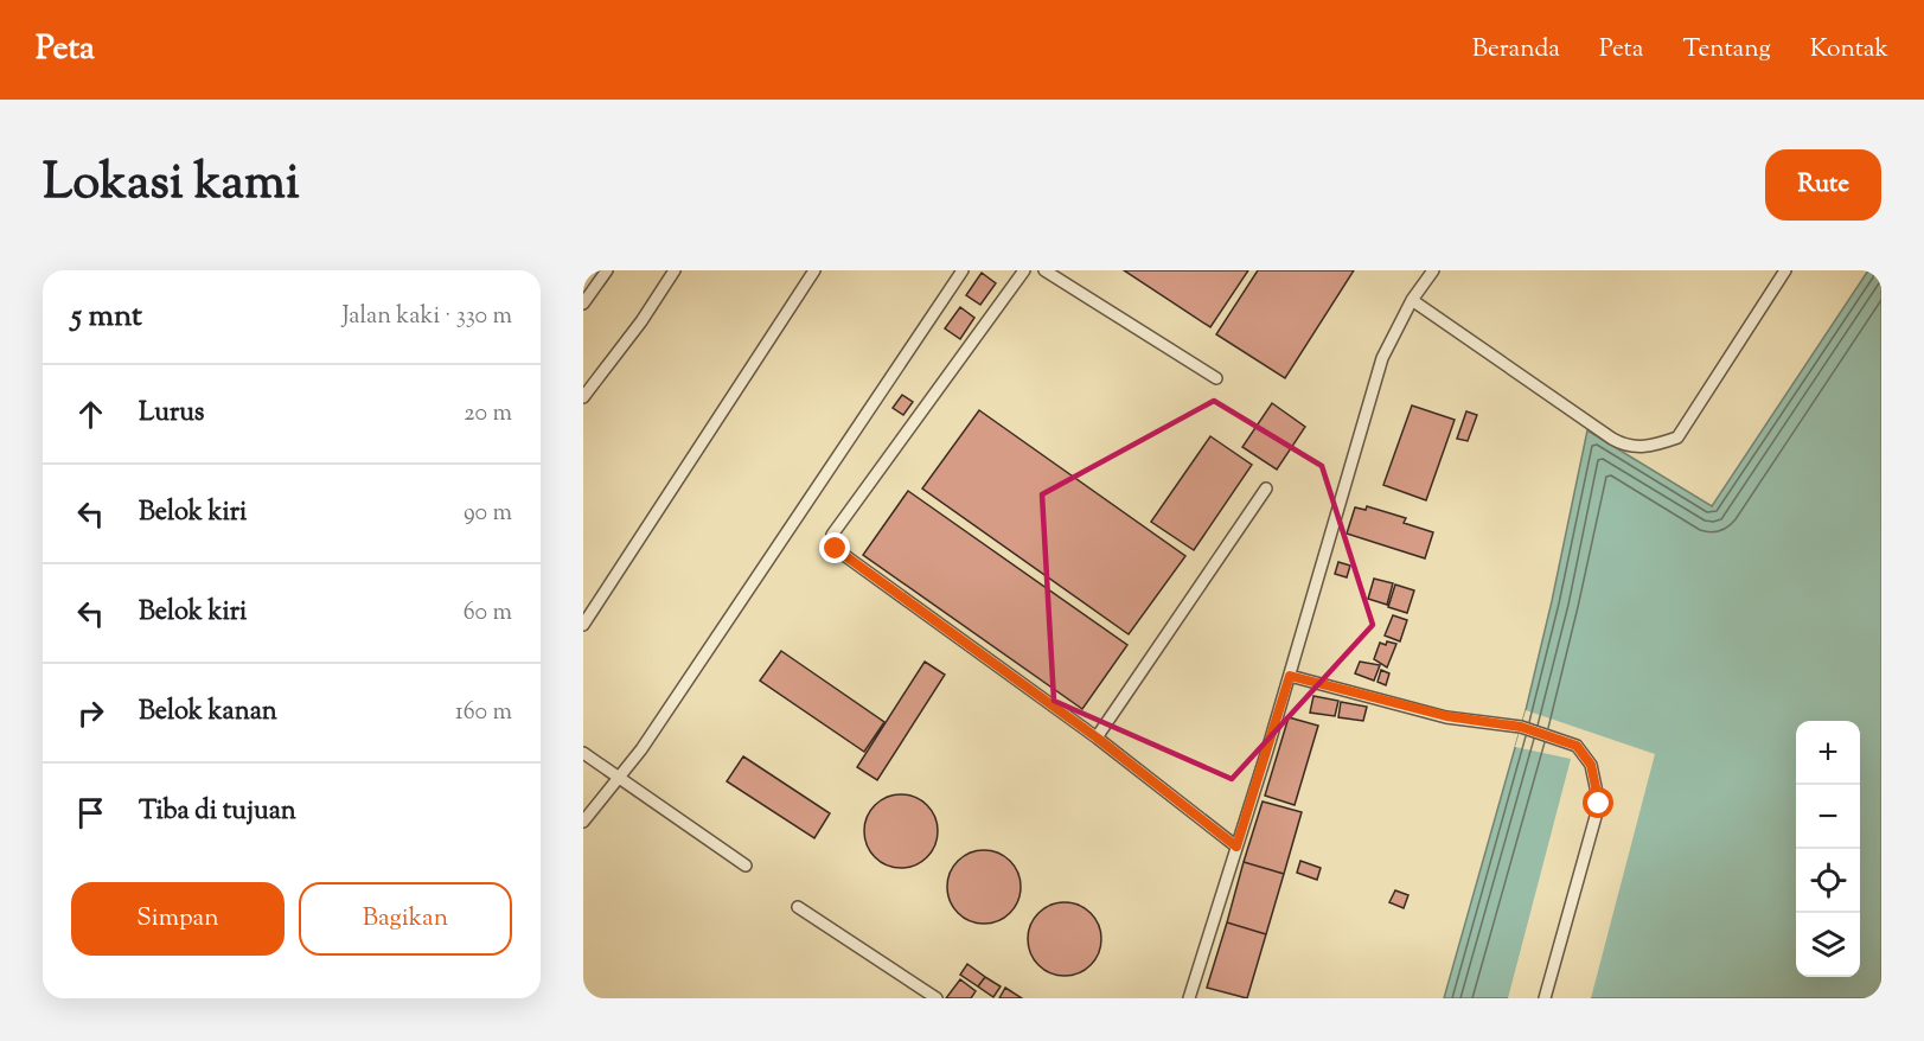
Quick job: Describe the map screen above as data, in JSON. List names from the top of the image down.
{
  "page": {
    "header": "Peta",
    "nav": [
      "Beranda",
      "Peta",
      "Tentang",
      "Kontak"
    ],
    "title": "Lokasi kami",
    "buttons": [
      "Rute",
      ["Simpan", "Bagikan"]
    ],
    "heading": ["5 mnt", "Jalan kaki · 330 m"],
    "list": [
      ["Lurus", "20 m"],
      ["Belok kiri", "90 m"],
      ["Belok kiri", "60 m"],
      ["Belok kanan", "160 m"],
      "Tiba di tujuan"
    ],
    "map_buttons": ["+", "−"]
  }
}
